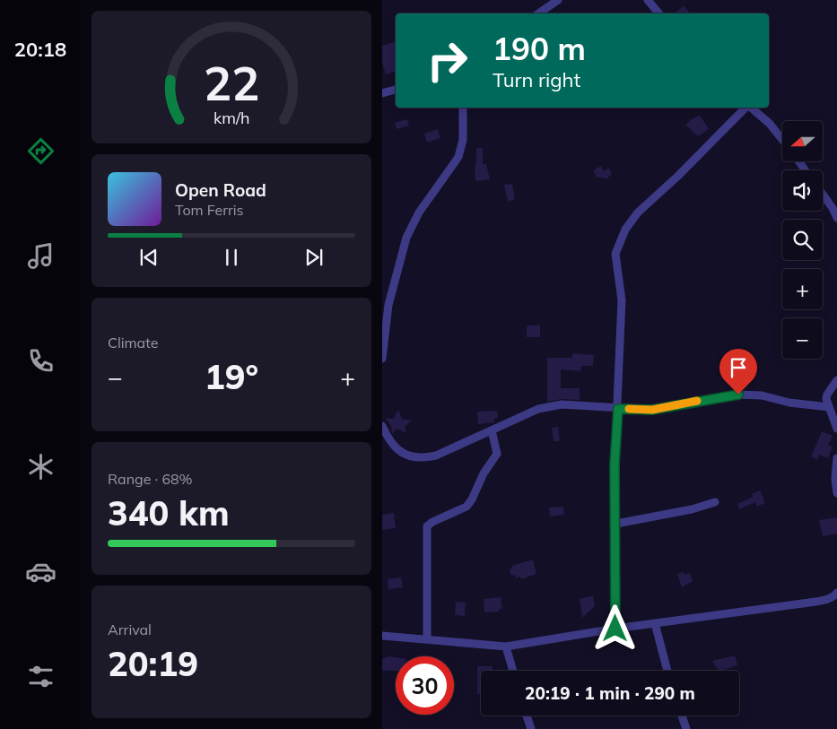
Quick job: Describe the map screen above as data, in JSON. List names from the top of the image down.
{
  "north": "left",
  "page": {
    "tabs": "20:18",
    "turn": ["190 m", "Turn right"],
    "map_buttons": ["+", "−"],
    "song": ["Open Road", "Tom Ferris"],
    "tile": [
      "Climate",
      ["Range · 68%", "340 km"],
      ["Arrival", "20:19"]
    ],
    "heat": ["−", "19°", "+"],
    "limit": "30",
    "trip": "20:19 · 1 min · 290 m",
    "gauge": ["22", "km/h"]
  }
}
